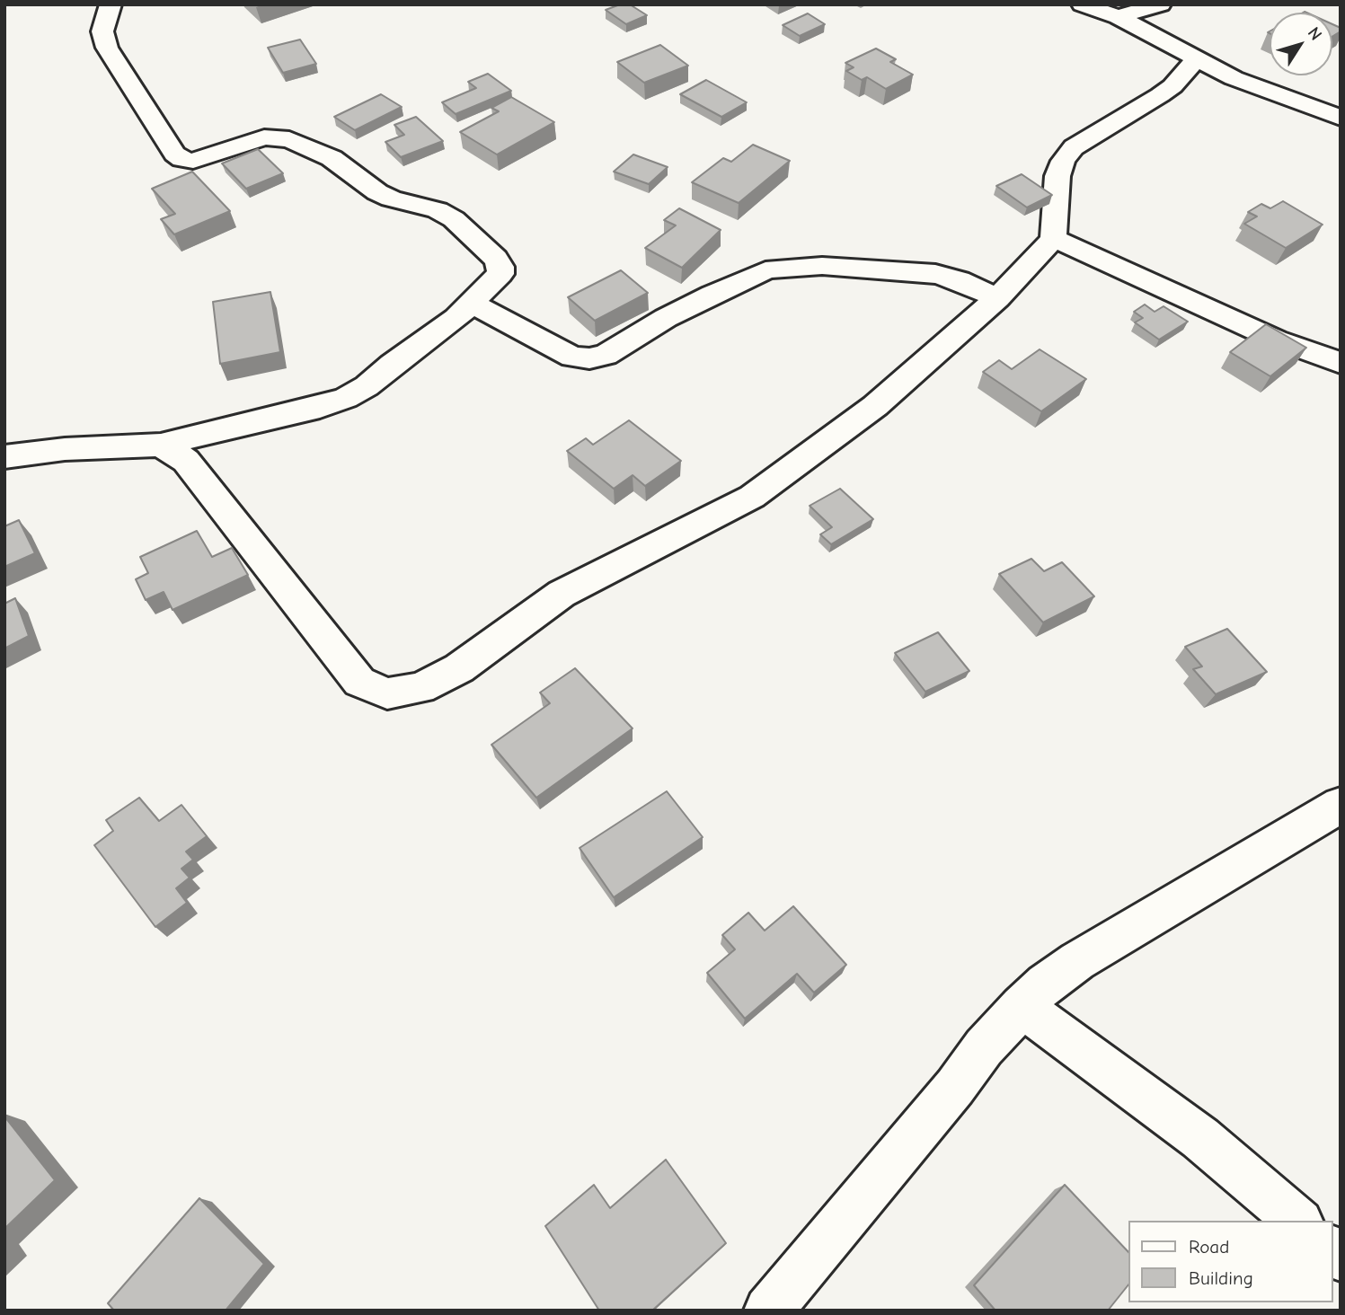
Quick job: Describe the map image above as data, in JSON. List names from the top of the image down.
{
  "legend": ["Road", "Building"],
  "north": "top right"
}
